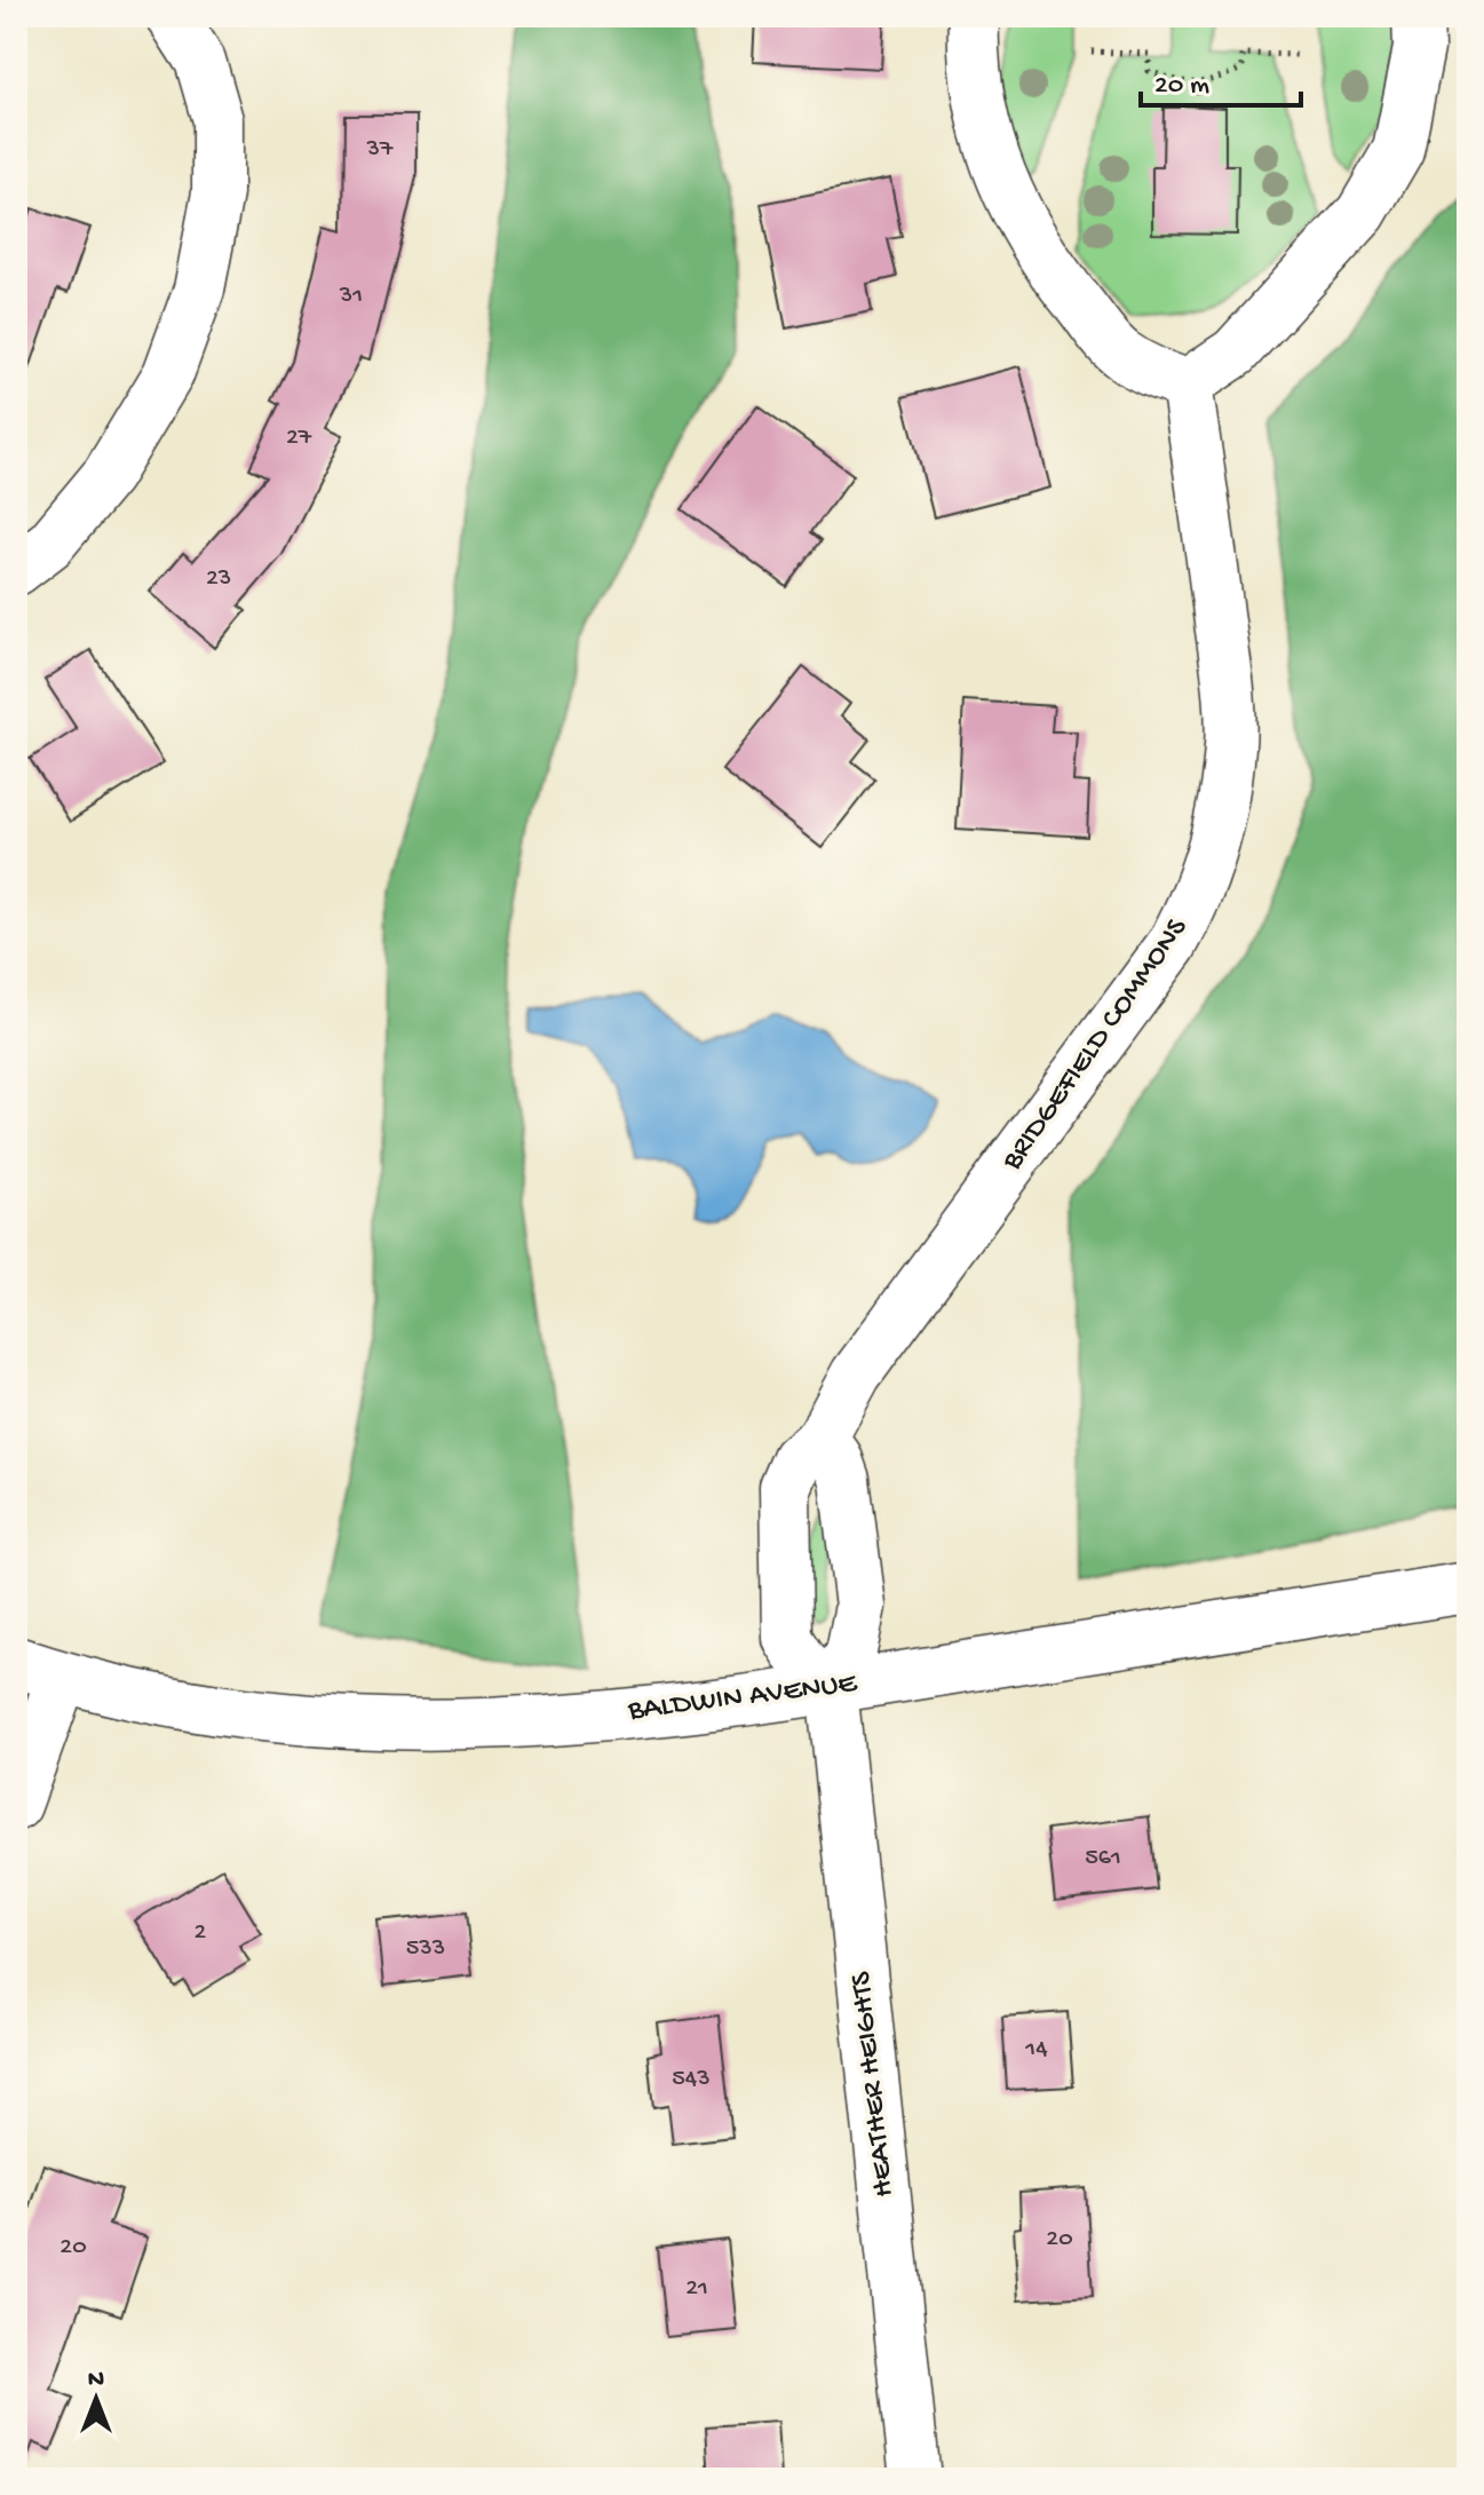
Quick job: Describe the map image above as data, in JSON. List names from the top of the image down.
{
  "streets": {
    "street": ["BRIDGEFIELD COMMONS", "BALDWIN AVENUE", "HEATHER HEIGHTS"]
  },
  "crossings": [
    ["BRIDGEFIELD COMMONS", "BALDWIN AVENUE"],
    ["BRIDGEFIELD COMMONS", "HEATHER HEIGHTS"],
    ["BALDWIN AVENUE", "HEATHER HEIGHTS"]
  ],
  "house_numbers": [
    "37",
    "31",
    "27",
    "23",
    "561",
    "2",
    "533",
    "14",
    "543",
    "20",
    "20",
    "21"
  ],
  "scale_bar": "20 m",
  "north": "top"
}
